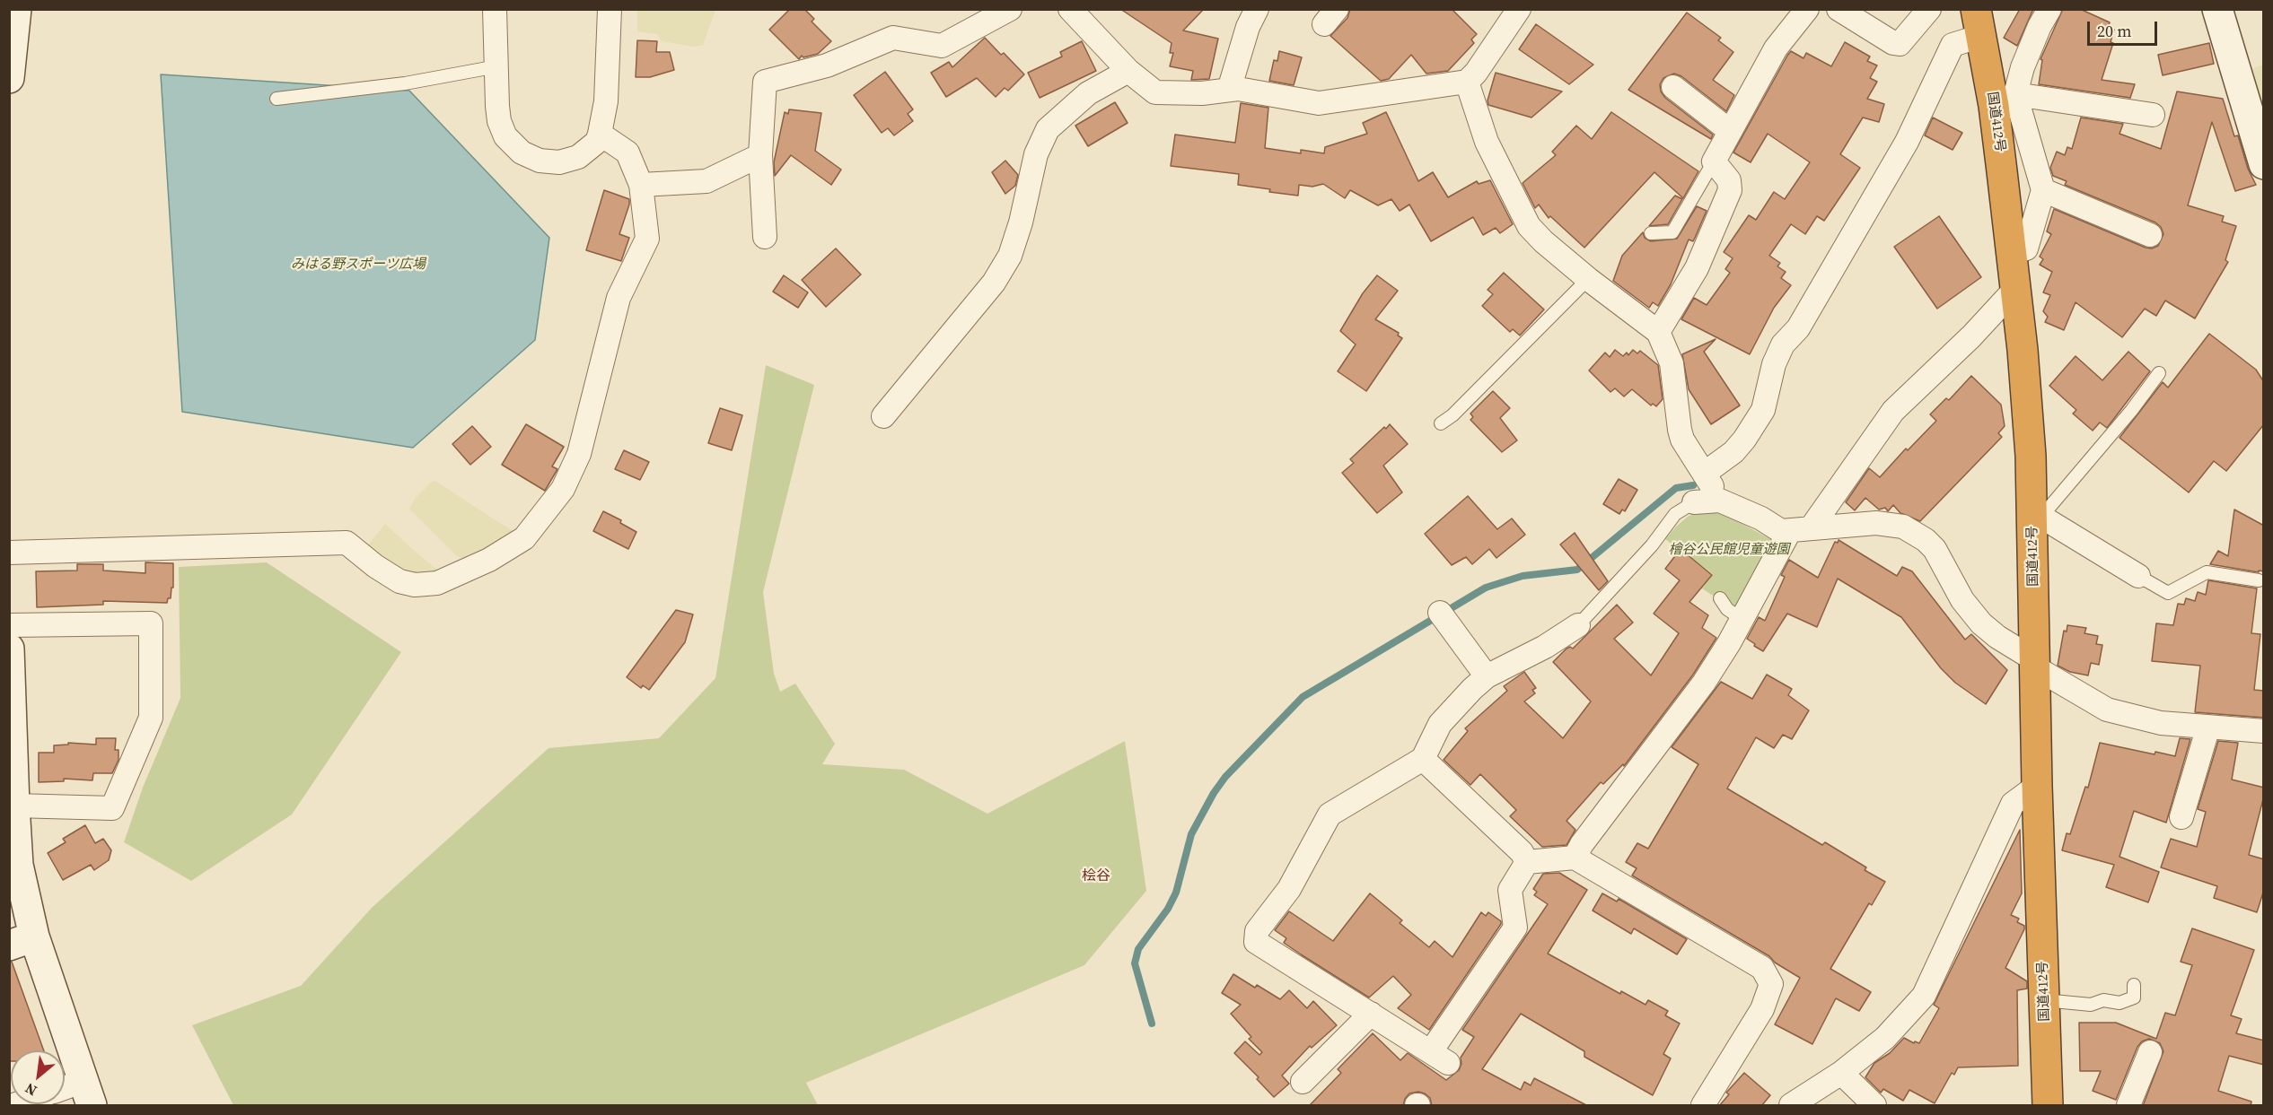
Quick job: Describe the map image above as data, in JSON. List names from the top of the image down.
{
  "streets": {
    "highway": ["国道412号"]
  },
  "districts": ["桧谷"],
  "parks": ["みはる野スポーツ広場", "檜谷公民館児童遊園"],
  "scale_bar": "20 m",
  "north": "bottom left"
}
